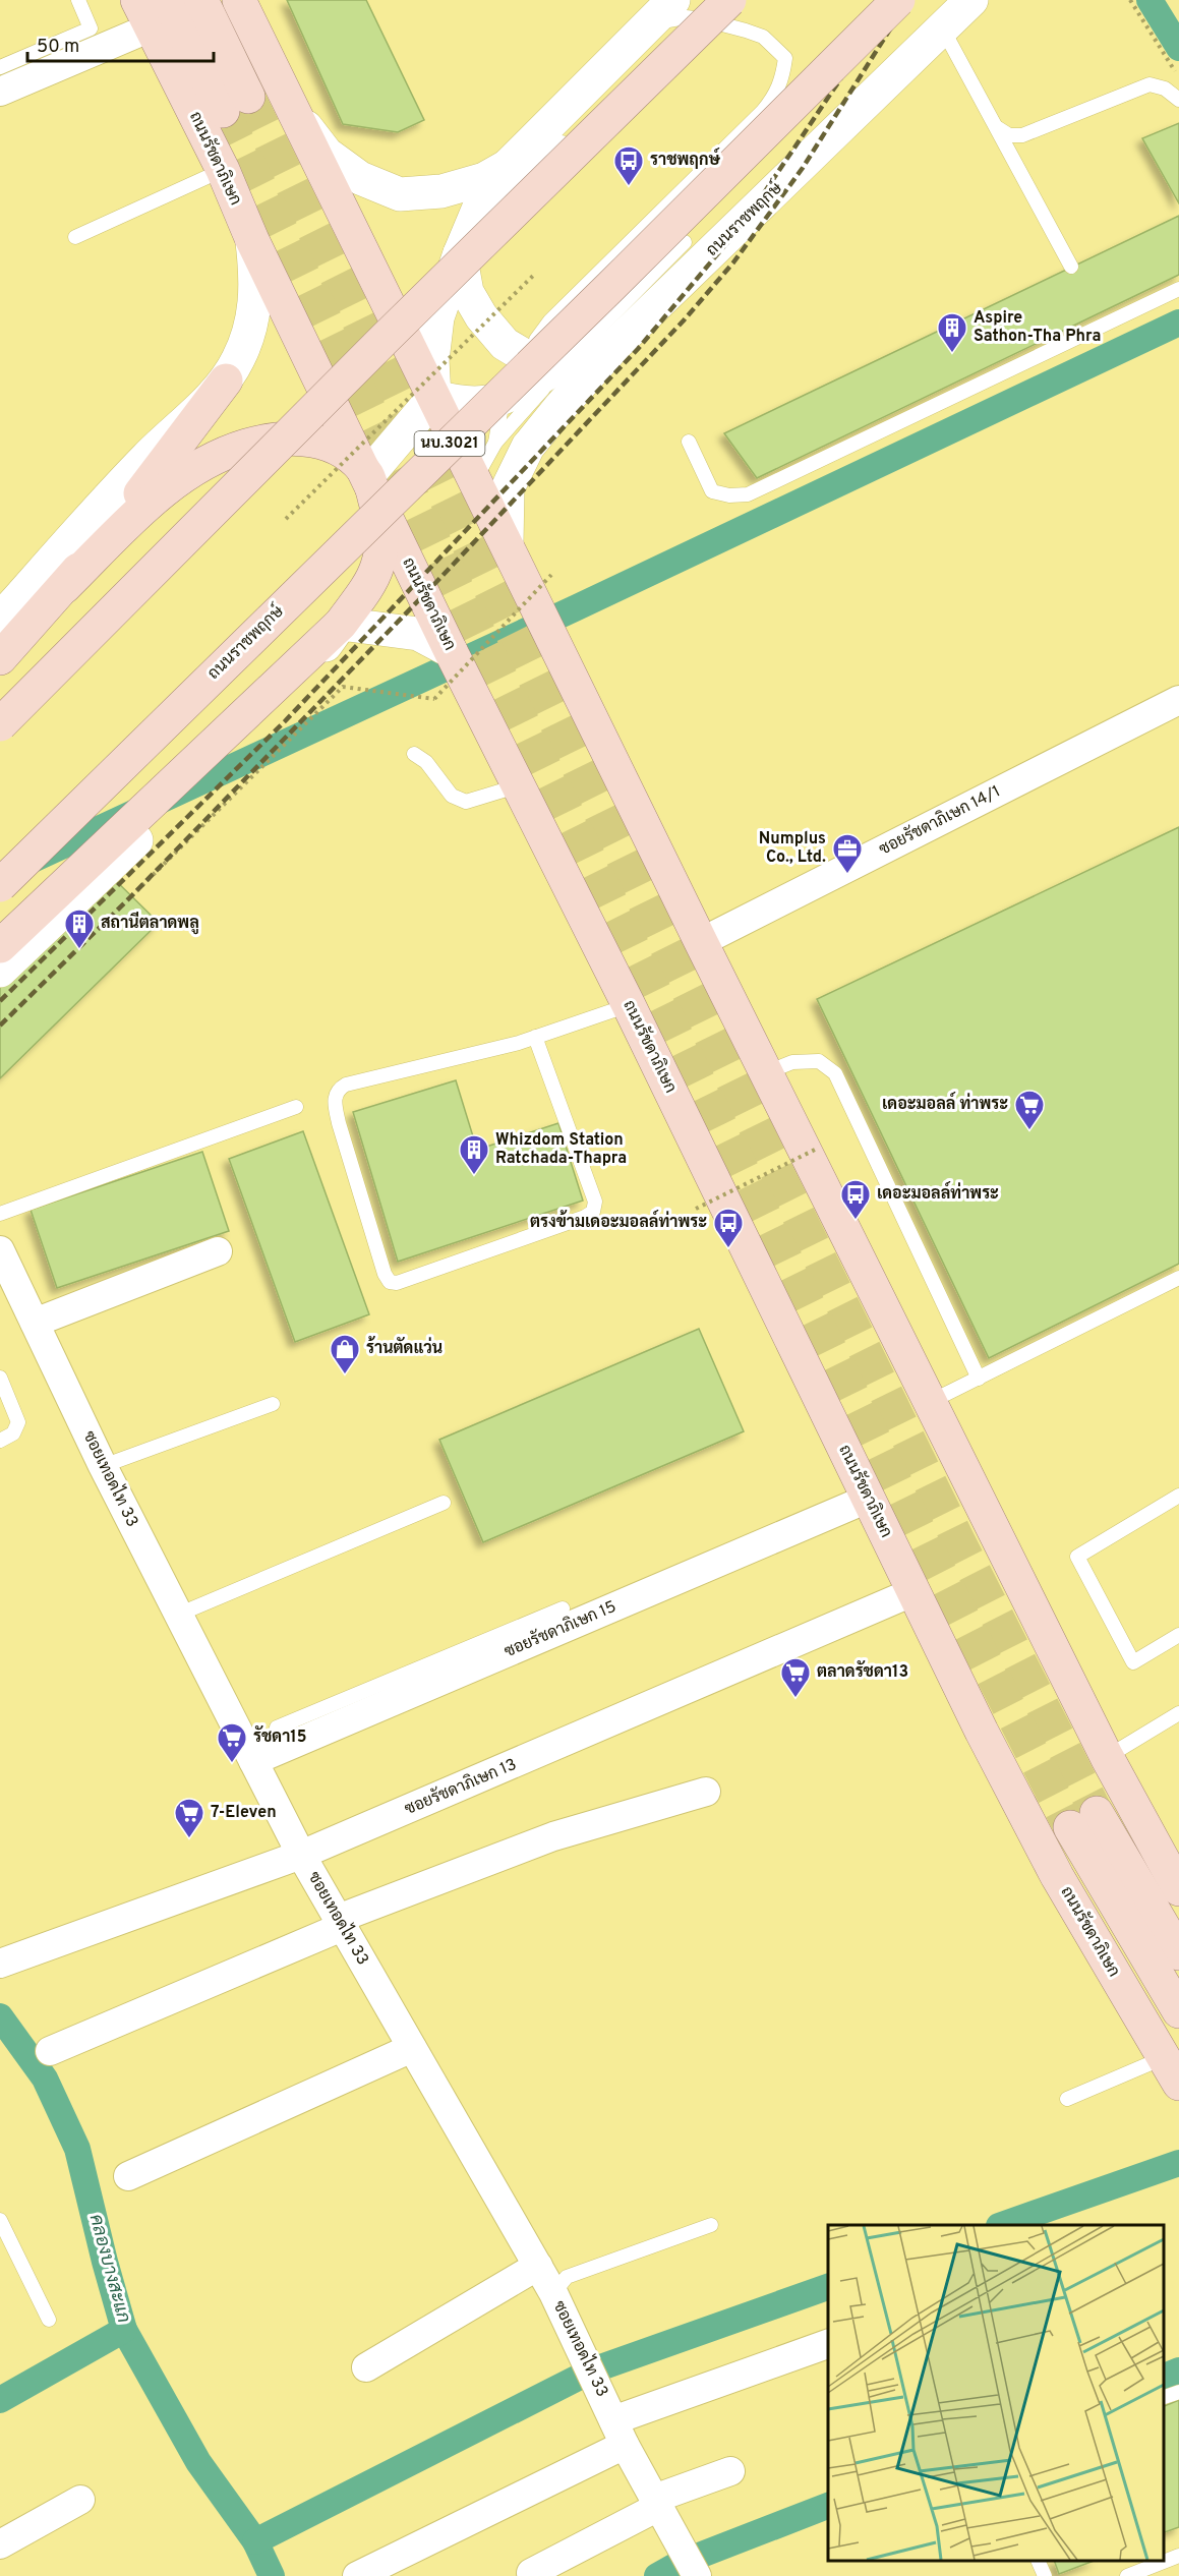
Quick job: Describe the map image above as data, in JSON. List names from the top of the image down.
{
  "streets": {
    "main road": ["ถนนรัชดาภิเษก", "ถนนราชพฤกษ์", "นบ.3021"],
    "street": [
      "ซอยรัชดาภิเษก 14/1",
      "ซอยเทอดไท 33",
      "ซอยรัชดาภิเษก 15",
      "ซอยรัชดาภิเษก 13"
    ]
  },
  "crossings": [
    ["ถนนรัชดาภิเษก", "ซอยรัชดาภิเษก 15"],
    ["ถนนรัชดาภิเษก", "ซอยรัชดาภิเษก 13"],
    ["ซอยเทอดไท 33", "ซอยรัชดาภิเษก 15"],
    ["ซอยเทอดไท 33", "ซอยรัชดาภิเษก 13"]
  ],
  "water": ["คลองบางสะแก"],
  "places": {
    "bus stop": ["ราชพฤกษ์", "เดอะมอลล์ท่าพระ", "ตรงข้ามเดอะมอลล์ท่าพระ"],
    "building": ["Aspire Sathon-Tha Phra", "สถานีตลาดพลู", "Whizdom Station Ratchada-Thapra"],
    "office": ["Numplus Co., Ltd."],
    "supermarket": [
      "เดอะมอลล์ ท่าพระ",
      "ตลาดรัชดา13",
      "รัชดา15",
      "7-Eleven"
    ],
    "shop": ["ร้านตัดแว่น"]
  },
  "scale_bar": "50 m"
}
